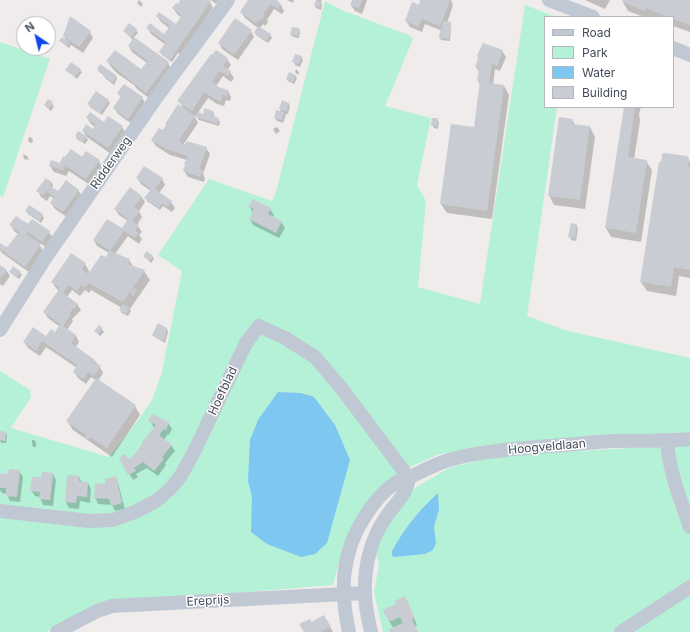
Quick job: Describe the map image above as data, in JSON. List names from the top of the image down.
{
  "streets": {
    "street": [
      "Ridderweg",
      "Hoefblad",
      "Hoogveldlaan",
      "Ereprijs"
    ]
  },
  "crossings": [
    ["Hoefblad", "Hoogveldlaan"],
    ["Hoogveldlaan", "Ereprijs"]
  ],
  "legend": [
    "Road",
    "Park",
    "Water",
    "Building"
  ],
  "north": "top left"
}
